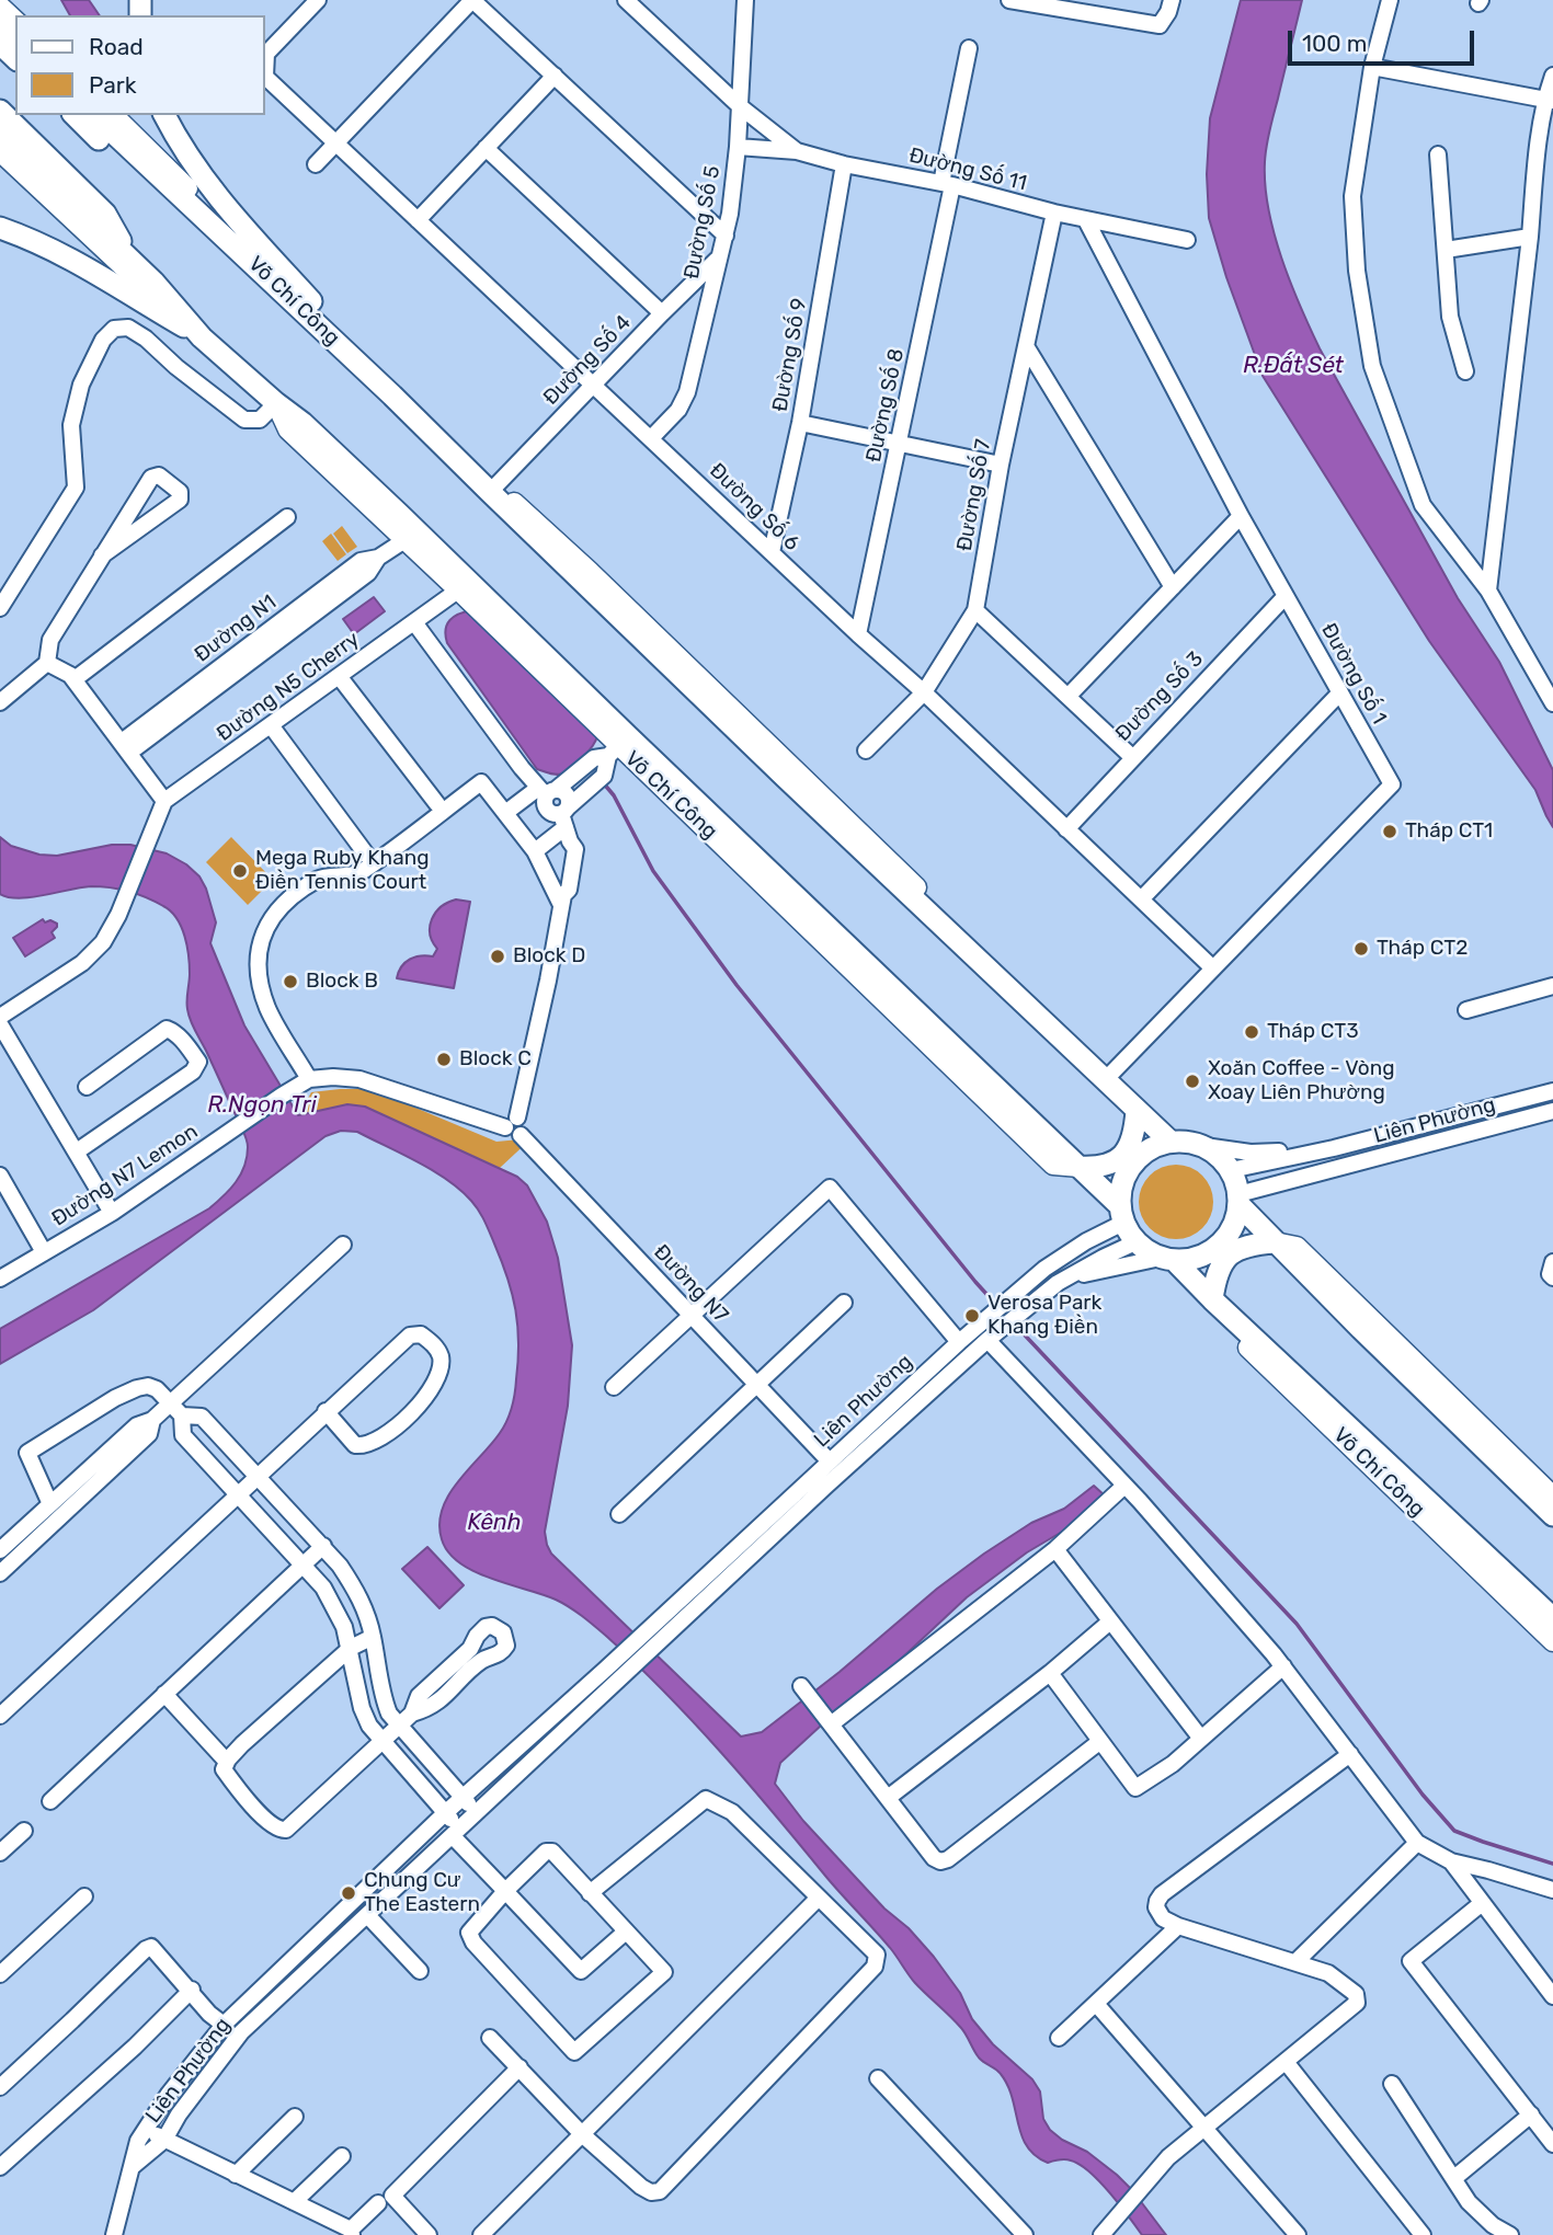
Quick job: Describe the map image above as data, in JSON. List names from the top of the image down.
{
  "streets": {
    "highway": ["Võ Chí Công"],
    "street": [
      "Đường Số 11",
      "Đường Số 5",
      "Đường Số 9",
      "Đường Số 4",
      "Đường Số 8",
      "Đường Số 7",
      "Đường Số 6",
      "Đường N1",
      "Đường Số 1",
      "Đường N5 Cherry",
      "Đường Số 3",
      "Liên Phường",
      "Đường N7 Lemon",
      "Đường N7"
    ]
  },
  "crossings": [
    ["Đường Số 11", "Đường Số 5"],
    ["Đường Số 11", "Đường Số 9"],
    ["Đường Số 11", "Đường Số 8"],
    ["Đường Số 11", "Đường Số 7"],
    ["Đường Số 11", "Đường Số 1"],
    ["Đường Số 5", "Đường Số 4"],
    ["Đường Số 5", "Đường Số 6"],
    ["Võ Chí Công", "Đường Số 4"],
    ["Võ Chí Công", "Đường N1"],
    ["Võ Chí Công", "Đường Số 1"],
    ["Võ Chí Công", "Đường N5 Cherry"],
    ["Võ Chí Công", "Liên Phường"],
    ["Đường Số 9", "Đường Số 6"],
    ["Đường Số 4", "Đường Số 6"],
    ["Đường Số 8", "Đường Số 6"],
    ["Đường Số 7", "Đường Số 6"],
    ["Đường Số 6", "Đường Số 1"],
    ["Đường Số 6", "Đường Số 3"],
    ["Đường Số 1", "Đường Số 3"],
    ["Liên Phường", "Đường N7"]
  ],
  "water": ["R.Đất Sét", "R.Ngọn Tri", "Kênh"],
  "places": [
    "Tháp CT1",
    "Mega Ruby Khang Điền Tennis Court",
    "Tháp CT2",
    "Block D",
    "Block B",
    "Tháp CT3",
    "Block C",
    "Xoăn Coffee - Vòng Xoay Liên Phường",
    "Verosa Park Khang Điền",
    "Chung Cư The Eastern"
  ],
  "legend": ["Road", "Park"],
  "scale_bar": "100 m"
}
